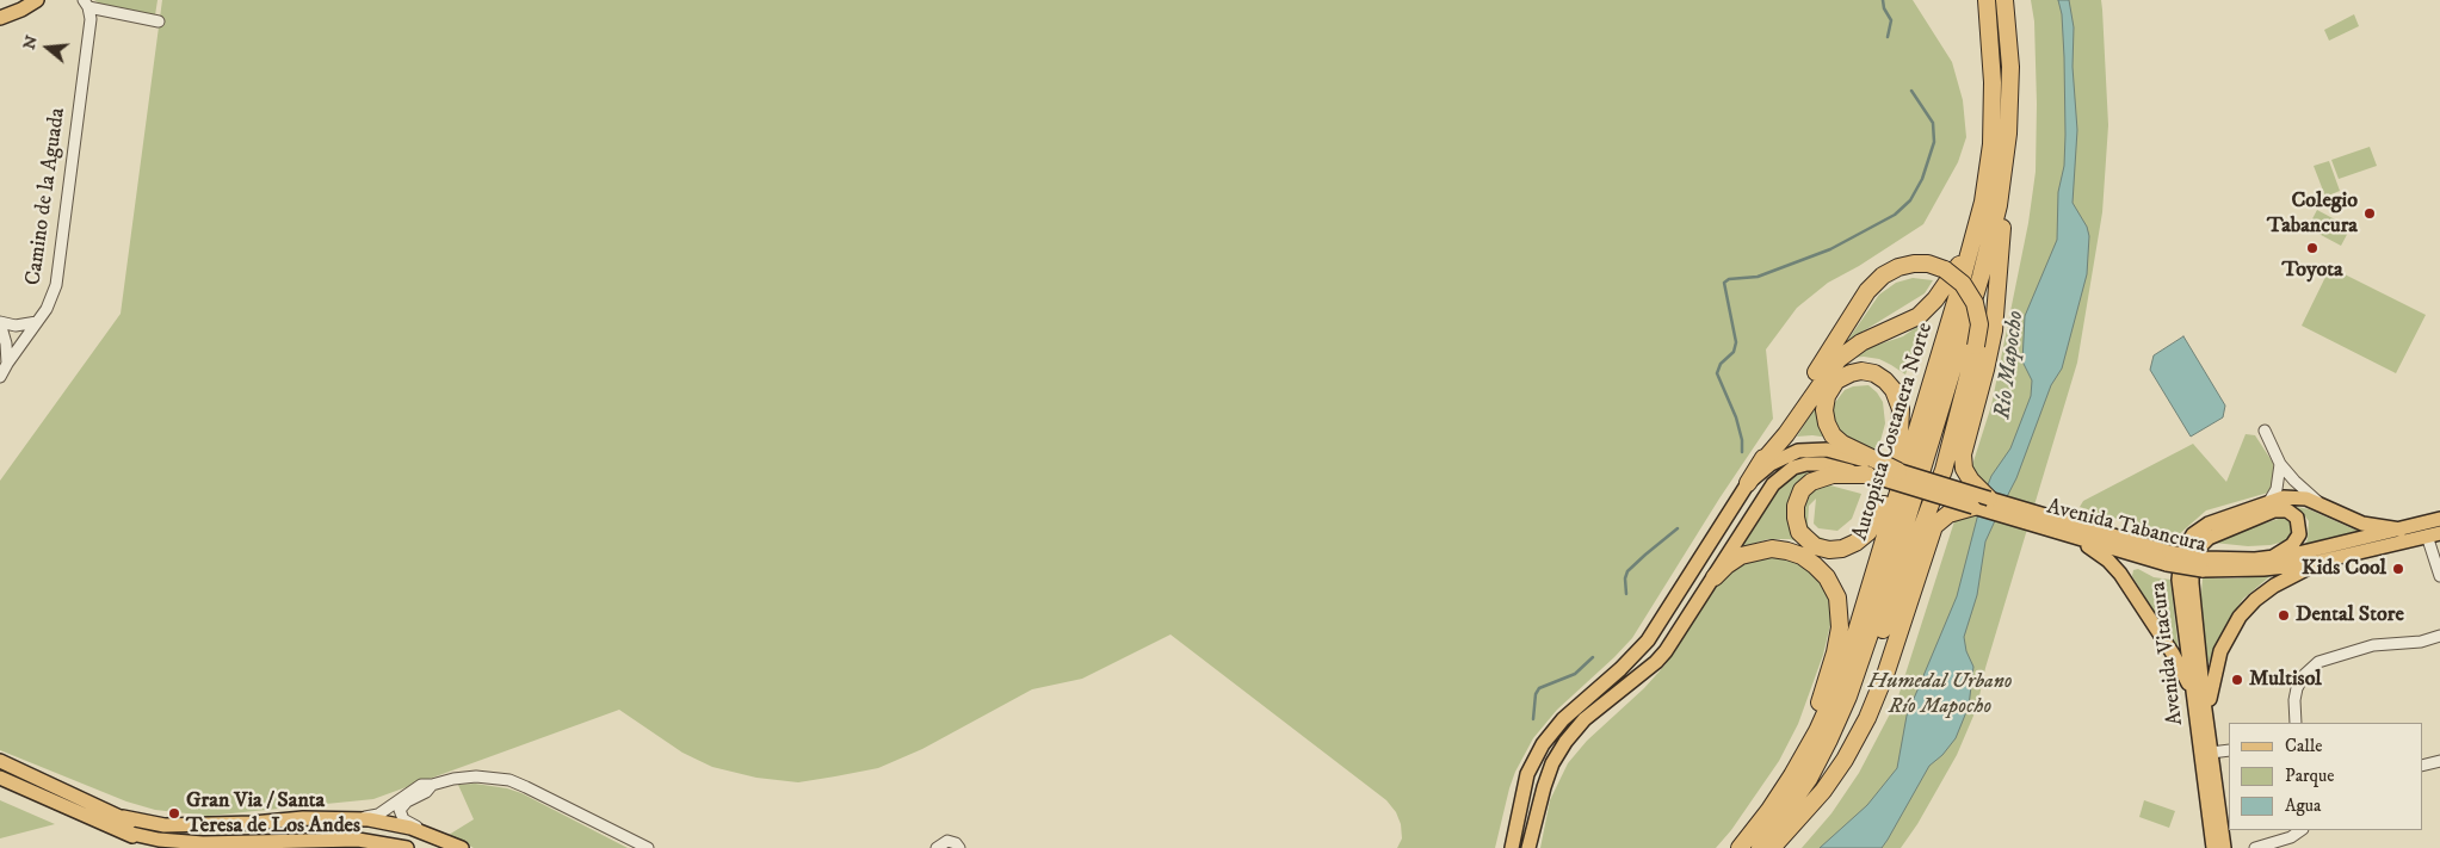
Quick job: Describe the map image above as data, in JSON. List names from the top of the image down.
{
  "streets": {
    "highway": ["Autopista Costanera Norte"],
    "main road": ["Avenida Tabancura", "Avenida Vitacura"],
    "street": ["Camino de la Aguada"]
  },
  "crossings": [
    ["Avenida Tabancura", "Avenida Vitacura"]
  ],
  "water": ["Río Mapocho"],
  "parks": ["Humedal Urbano Río Mapocho"],
  "places": [
    "Colegio Tabancura",
    "Toyota",
    "Kids Cool",
    "Dental Store",
    "Multisol",
    "Gran Via / Santa Teresa de Los Andes"
  ],
  "legend": ["Calle", "Parque", "Agua"],
  "north": "left"
}
